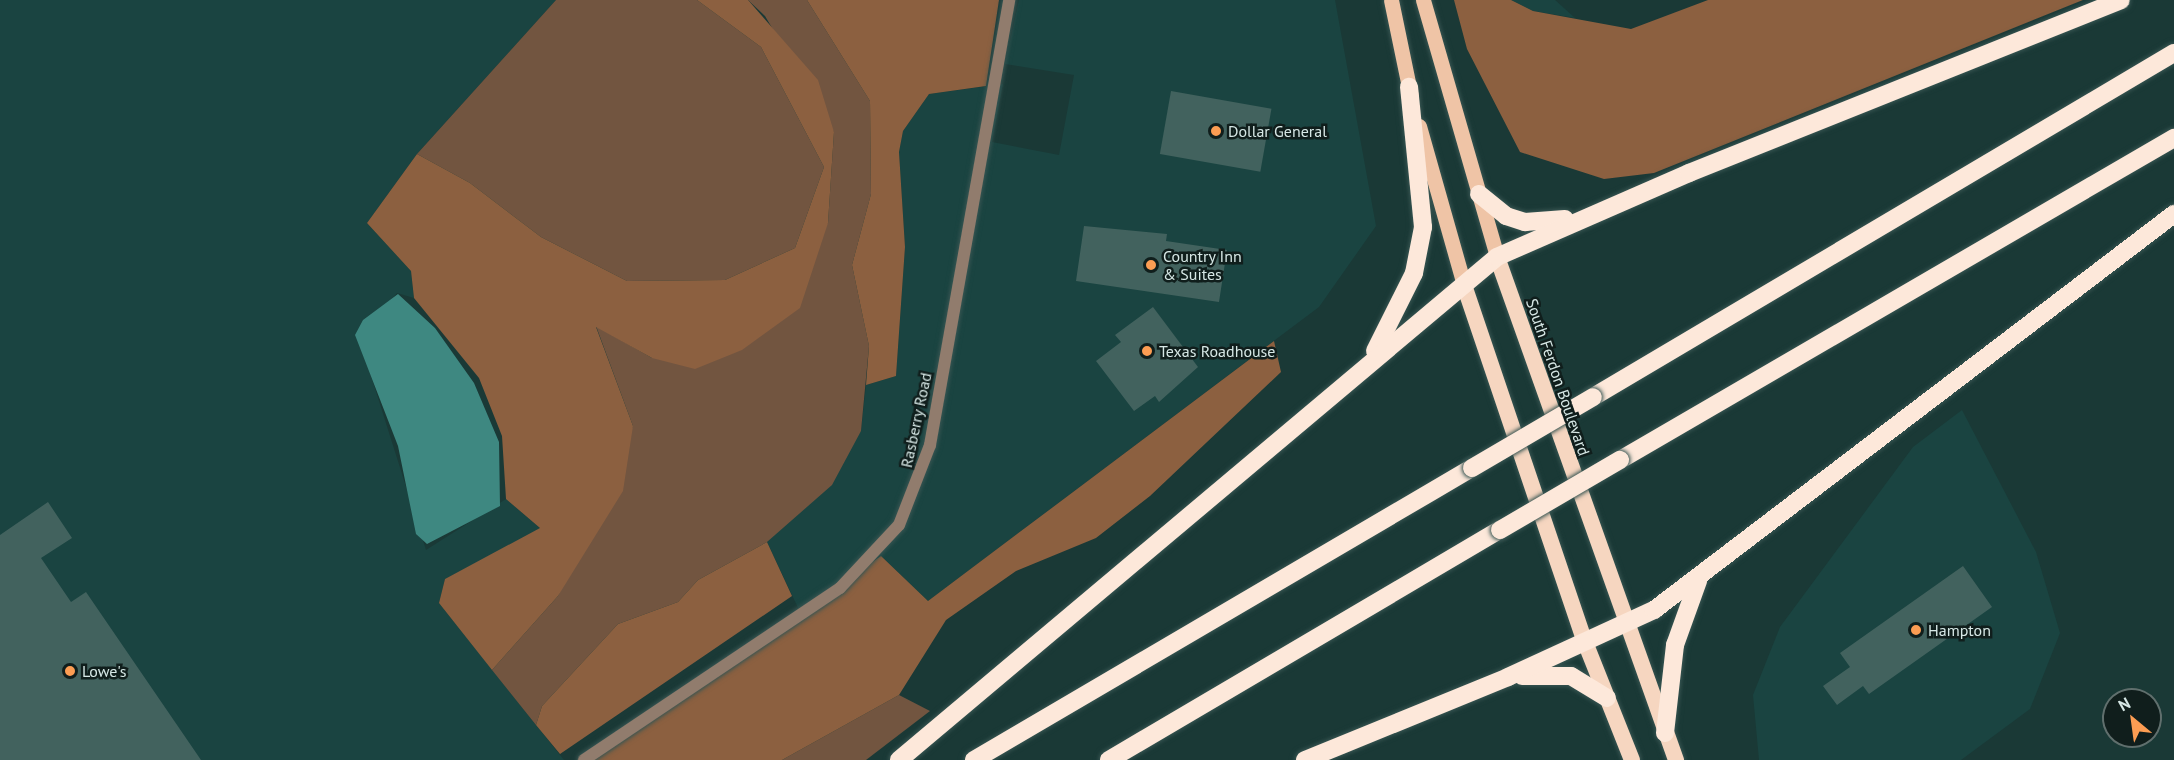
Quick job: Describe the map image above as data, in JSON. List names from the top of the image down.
{
  "streets": {
    "highway": ["South Ferdon Boulevard"],
    "street": ["Rasberry Road"]
  },
  "places": [
    "Dollar General",
    "Country Inn & Suites",
    "Texas Roadhouse",
    "Hampton",
    "Lowe's"
  ],
  "north": "top left"
}
